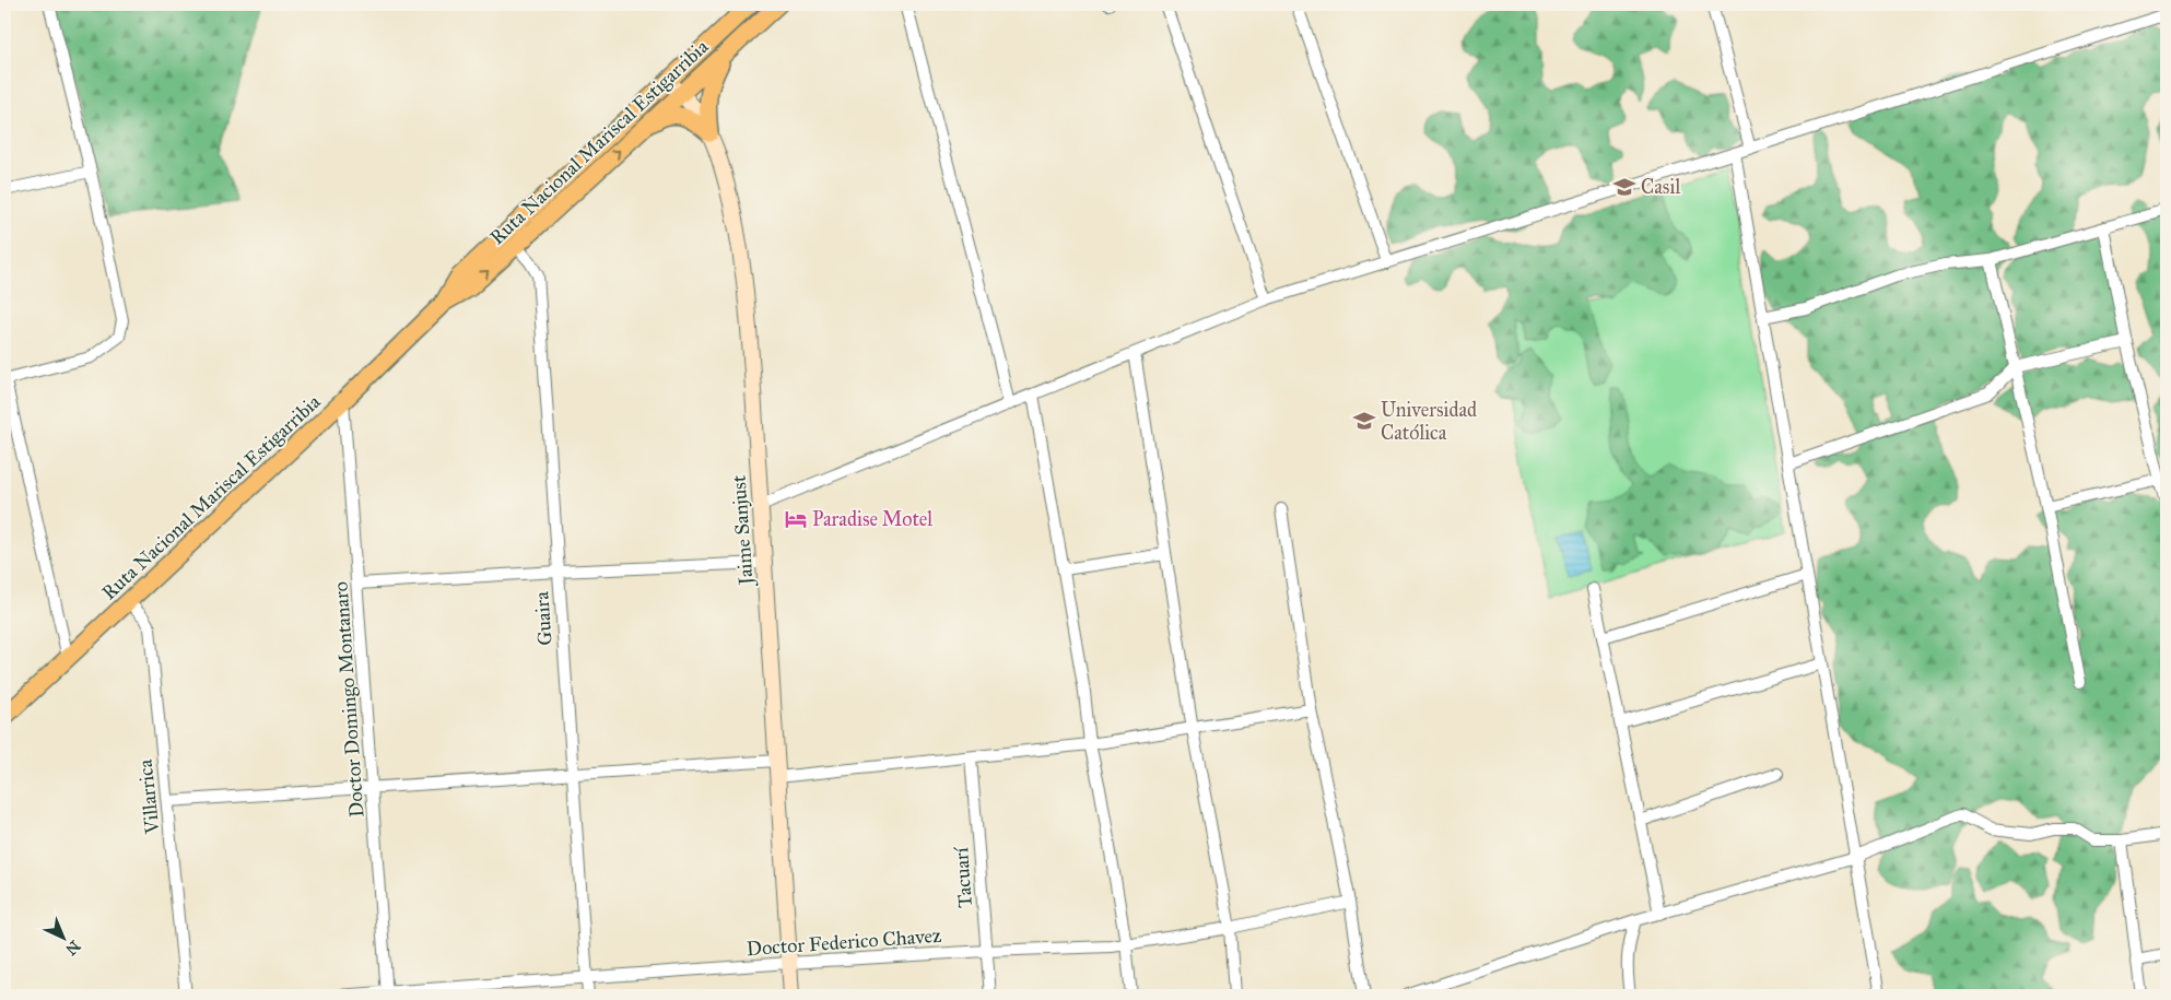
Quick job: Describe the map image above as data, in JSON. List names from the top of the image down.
{
  "streets": {
    "main road": ["Ruta Nacional Mariscal Estigarribia", "Jaime Sanjust"],
    "street": [
      "Guaira",
      "Doctor Domingo Montanaro",
      "Villarrica",
      "Tacuarí",
      "Doctor Federico Chavez"
    ]
  },
  "crossings": [
    ["Ruta Nacional Mariscal Estigarribia", "Jaime Sanjust"],
    ["Ruta Nacional Mariscal Estigarribia", "Guaira"],
    ["Ruta Nacional Mariscal Estigarribia", "Doctor Domingo Montanaro"],
    ["Ruta Nacional Mariscal Estigarribia", "Villarrica"],
    ["Jaime Sanjust", "Doctor Federico Chavez"],
    ["Guaira", "Doctor Federico Chavez"],
    ["Doctor Domingo Montanaro", "Doctor Federico Chavez"],
    ["Tacuarí", "Doctor Federico Chavez"]
  ],
  "places": {
    "school or university": ["Casil", "Universidad Católica"],
    "hotel": ["Paradise Motel"]
  },
  "north": "bottom right"
}
